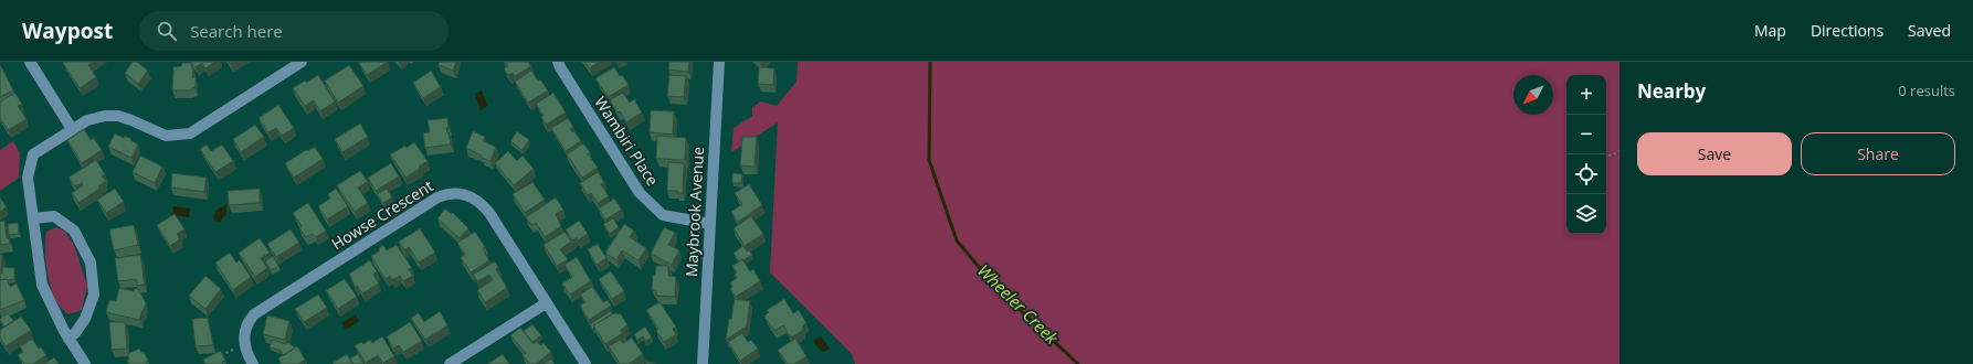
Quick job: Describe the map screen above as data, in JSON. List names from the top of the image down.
{
  "streets": {
    "street": ["Wambiri Place", "Maybrook Avenue", "Howse Crescent"]
  },
  "crossings": [
    ["Wambiri Place", "Maybrook Avenue"]
  ],
  "water": ["Wheeler Creek"],
  "north": "bottom left",
  "page": {
    "header": "Waypost",
    "search": "Search here",
    "nav": ["Map", "Directions", "Saved"],
    "heading": ["Nearby", "0 results"],
    "map_buttons": ["+", "−"],
    "buttons": ["Save", "Share"]
  }
}
